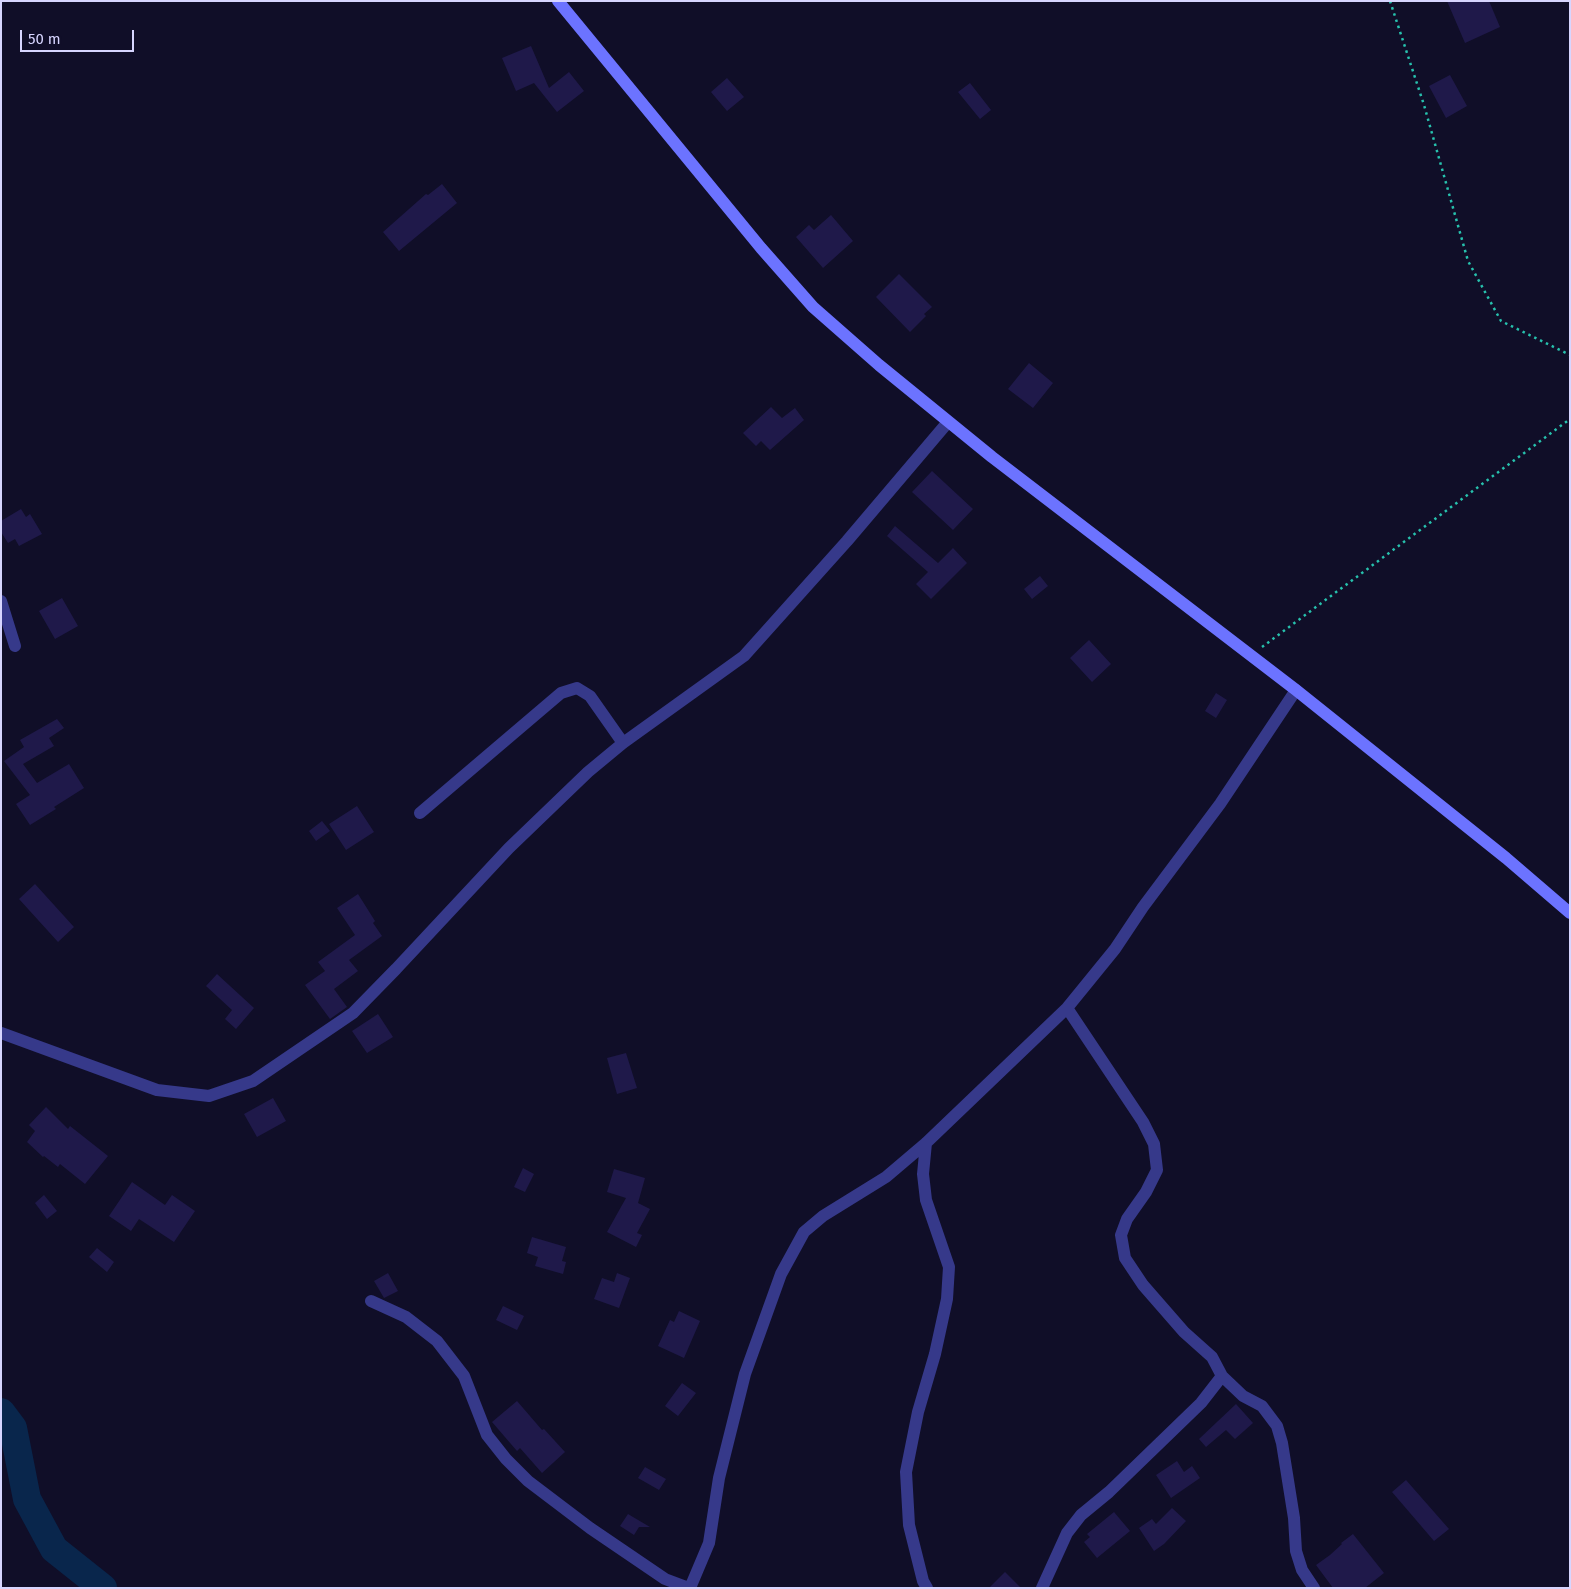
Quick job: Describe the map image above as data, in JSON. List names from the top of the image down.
{
  "scale_bar": "50 m"
}
